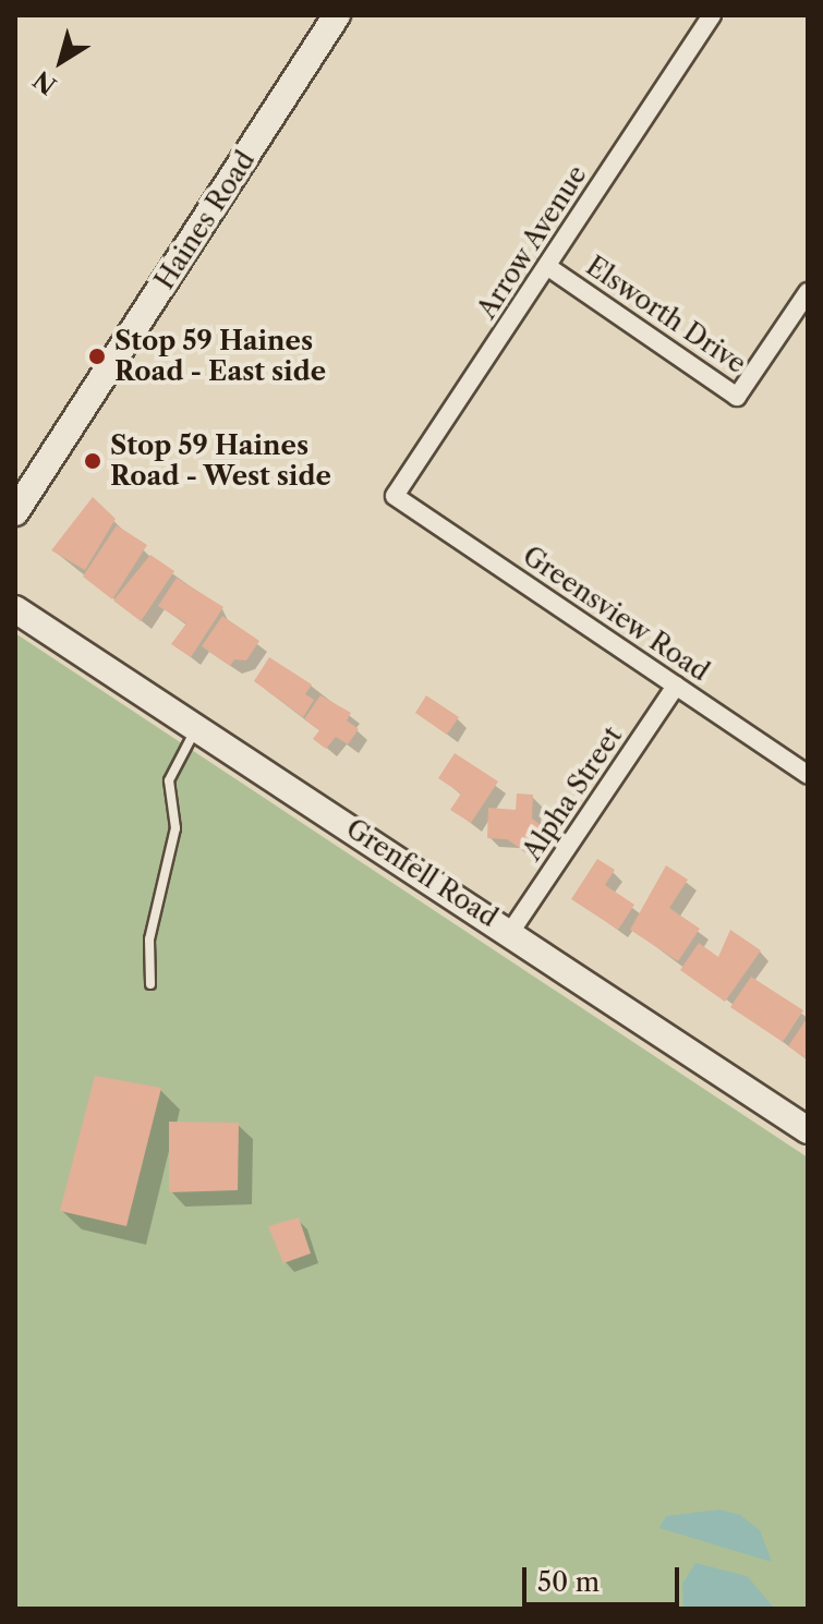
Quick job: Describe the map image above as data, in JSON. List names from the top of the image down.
{
  "streets": {
    "main road": ["Haines Road", "Grenfell Road"],
    "street": [
      "Arrow Avenue",
      "Elsworth Drive",
      "Greensview Road",
      "Alpha Street"
    ]
  },
  "crossings": [
    ["Arrow Avenue", "Elsworth Drive"],
    ["Arrow Avenue", "Greensview Road"],
    ["Greensview Road", "Alpha Street"],
    ["Alpha Street", "Grenfell Road"]
  ],
  "places": ["Stop 59 Haines Road - East side", "Stop 59 Haines Road - West side"],
  "scale_bar": "50 m",
  "north": "bottom left"
}
